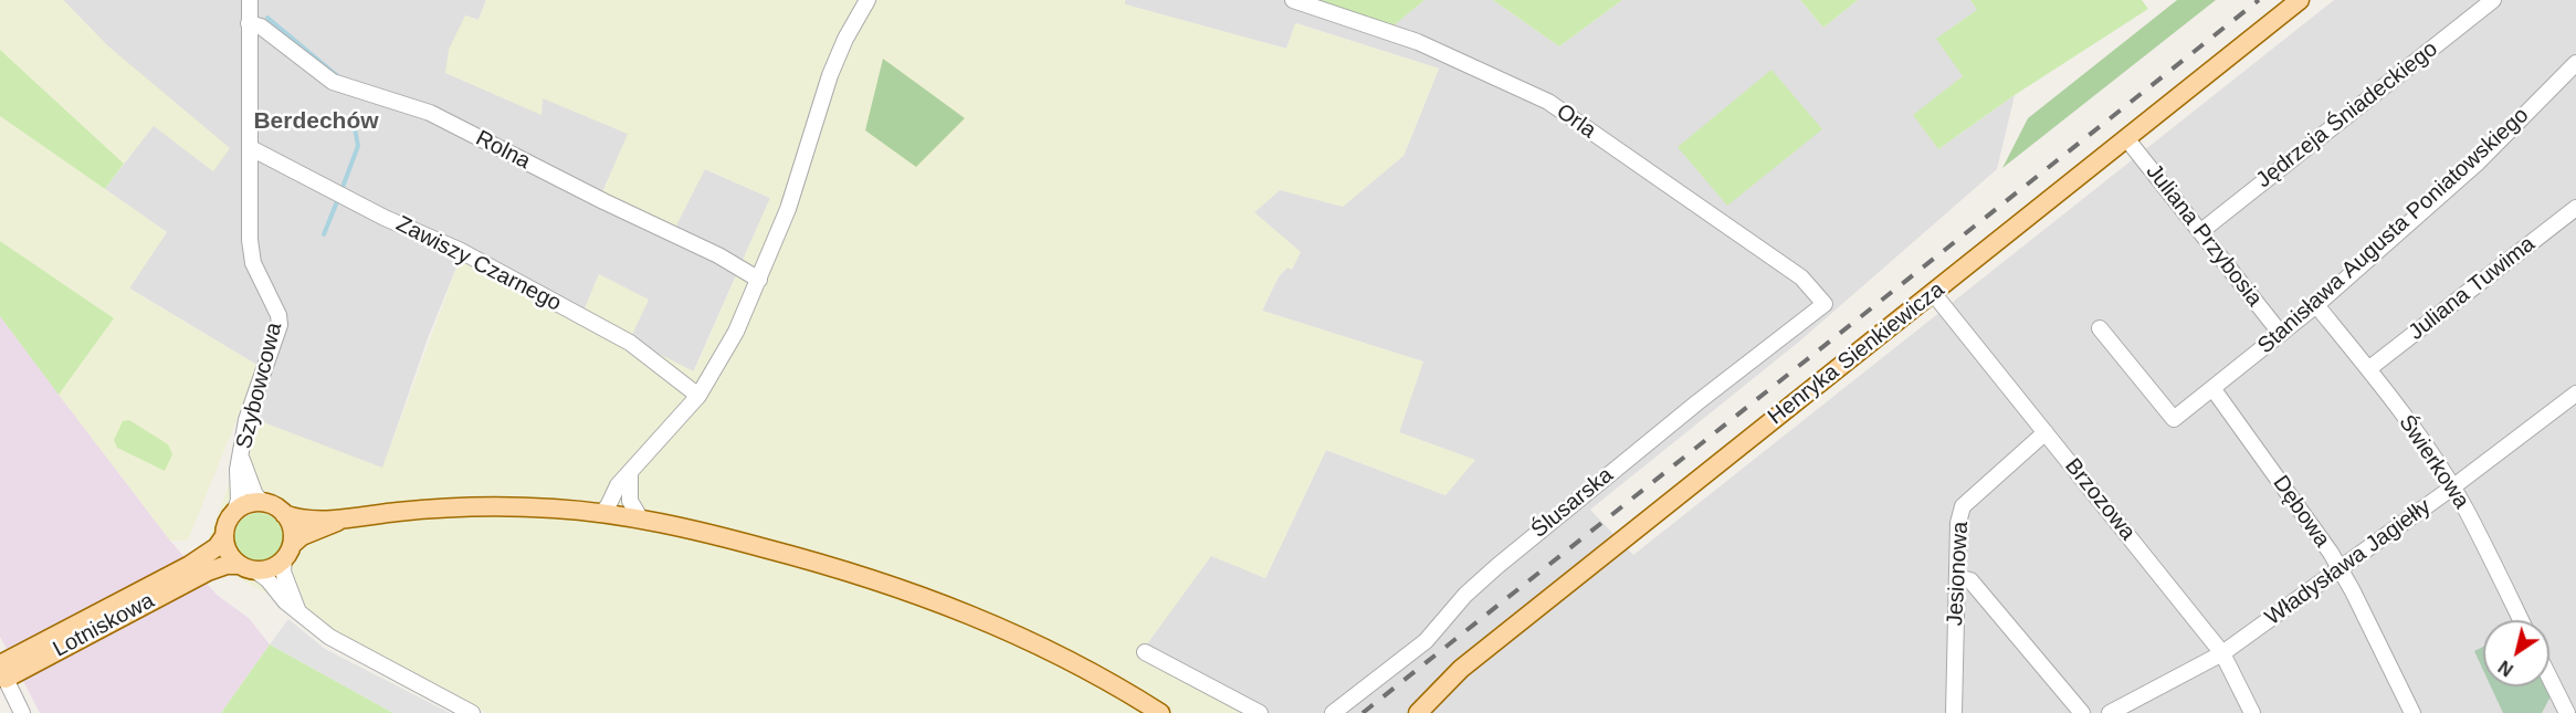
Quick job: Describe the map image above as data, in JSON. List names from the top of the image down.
{
  "streets": {
    "main road": ["Henryka Sienkiewicza", "Lotniskowa"],
    "street": [
      "Jędrzeja Śniadeckiego",
      "Orla",
      "Rolna",
      "Stanisława Augusta Poniatowskiego",
      "Juliana Przybosia",
      "Zawiszy Czarnego",
      "Juliana Tuwima",
      "Szybowcowa",
      "Świerkowa",
      "Brzozowa",
      "Ślusarska",
      "Dębowa",
      "Władysława Jagiełły",
      "Jesionowa"
    ]
  },
  "crossings": [
    ["Jędrzeja Śniadeckiego", "Juliana Przybosia"],
    ["Orla", "Ślusarska"],
    ["Rolna", "Szybowcowa"],
    ["Stanisława Augusta Poniatowskiego", "Juliana Przybosia"],
    ["Stanisława Augusta Poniatowskiego", "Świerkowa"],
    ["Stanisława Augusta Poniatowskiego", "Dębowa"],
    ["Juliana Przybosia", "Henryka Sienkiewicza"],
    ["Zawiszy Czarnego", "Szybowcowa"],
    ["Juliana Tuwima", "Świerkowa"],
    ["Henryka Sienkiewicza", "Brzozowa"],
    ["Szybowcowa", "Lotniskowa"],
    ["Świerkowa", "Władysława Jagiełły"],
    ["Brzozowa", "Władysława Jagiełły"],
    ["Brzozowa", "Jesionowa"],
    ["Dębowa", "Władysława Jagiełły"]
  ],
  "districts": ["Berdechów"],
  "north": "bottom left"
}
